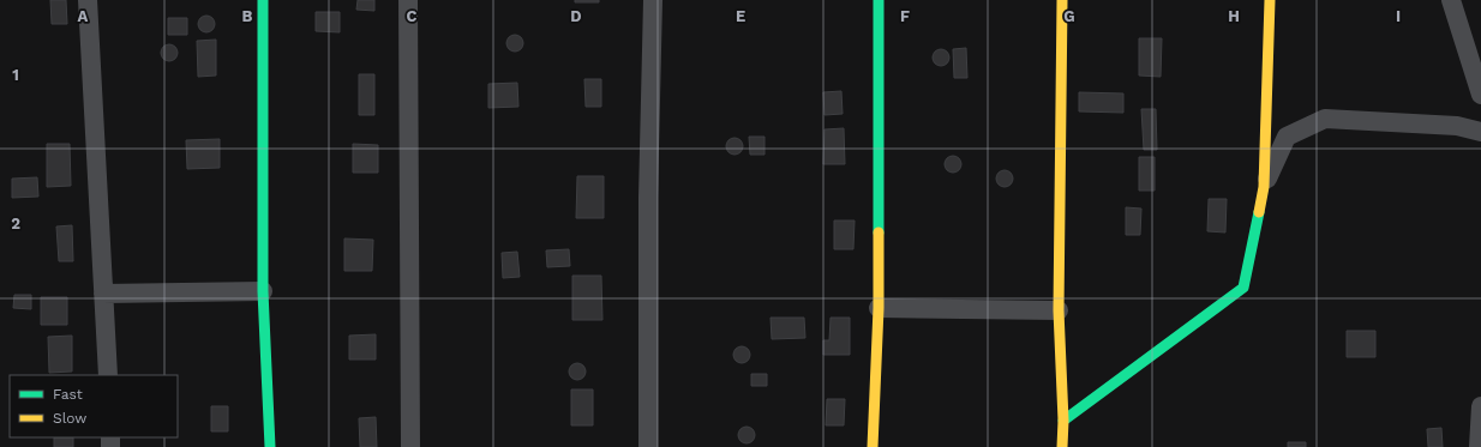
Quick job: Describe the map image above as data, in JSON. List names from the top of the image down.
{
  "legend": ["Fast", "Slow"],
  "grid": {
    "columns": [
      "A",
      "B",
      "C",
      "D",
      "E",
      "F",
      "G",
      "H",
      "I"
    ],
    "rows": ["1", "2"]
  }
}
